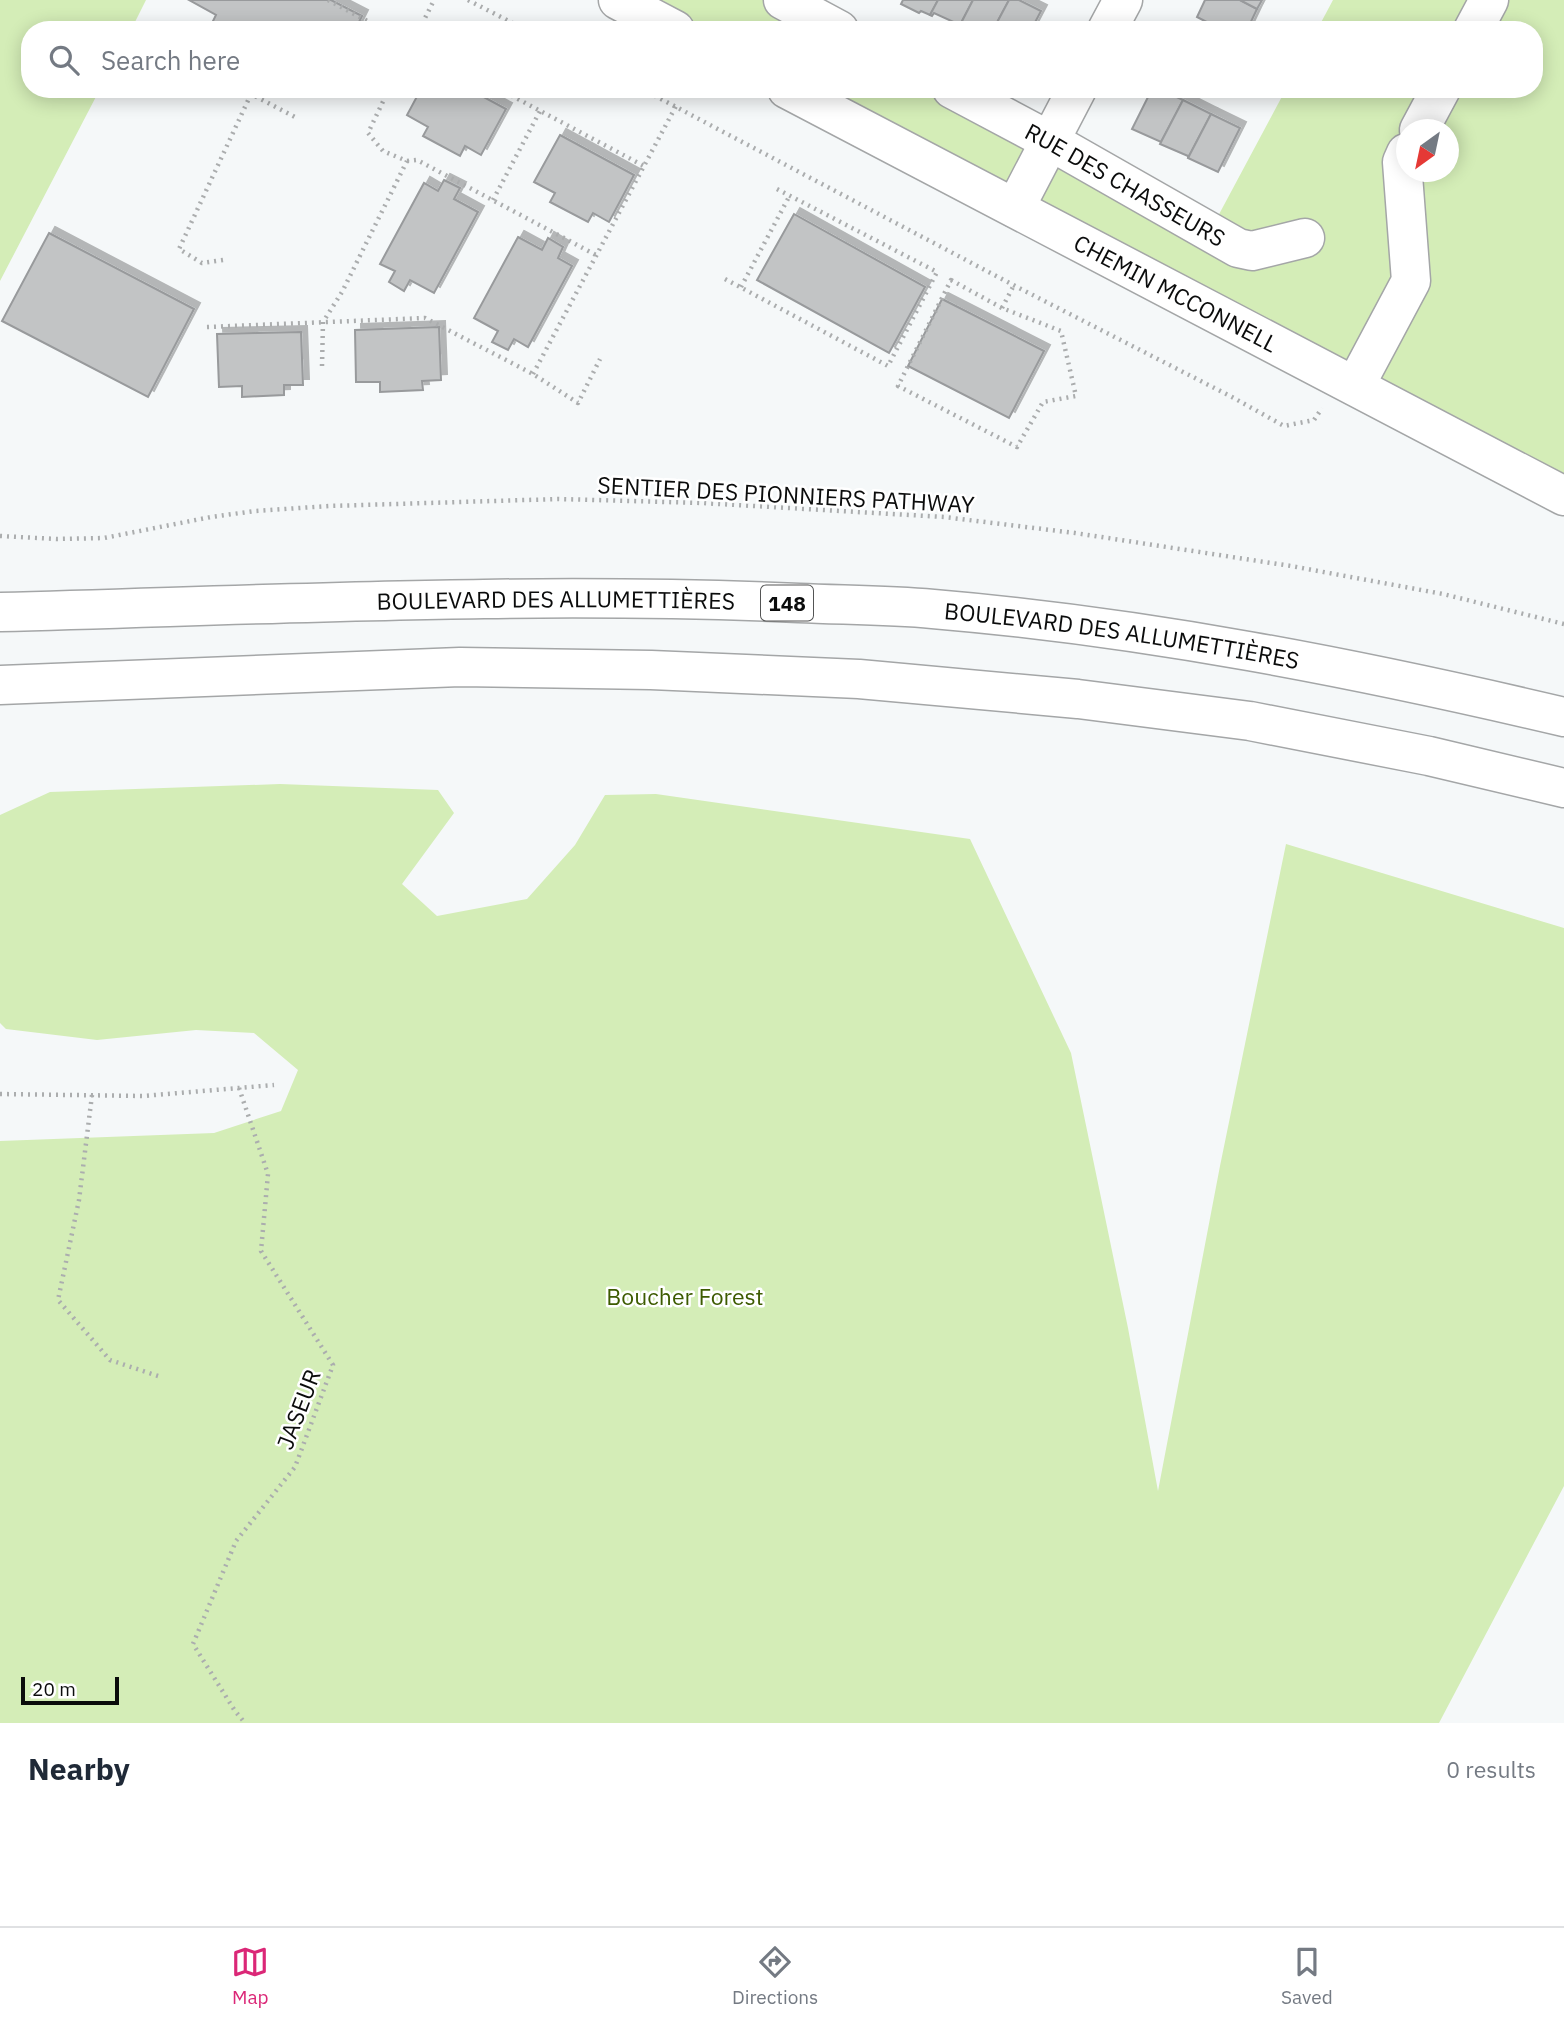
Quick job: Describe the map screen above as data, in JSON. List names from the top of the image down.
{
  "streets": {
    "main road": [
      "RUE DES CHASSEURS",
      "CHEMIN MCCONNELL",
      "BOULEVARD DES ALLUMETTIÈRES",
      "148"
    ],
    "path": ["SENTIER DES PIONNIERS PATHWAY", "JASEUR"]
  },
  "parks": ["Boucher Forest"],
  "scale_bar": "20 m",
  "north": "bottom left",
  "page": {
    "search": "Search here",
    "scale": "20 m",
    "heading": ["Nearby", "0 results"],
    "nav": ["Map", "Directions", "Saved"]
  }
}
